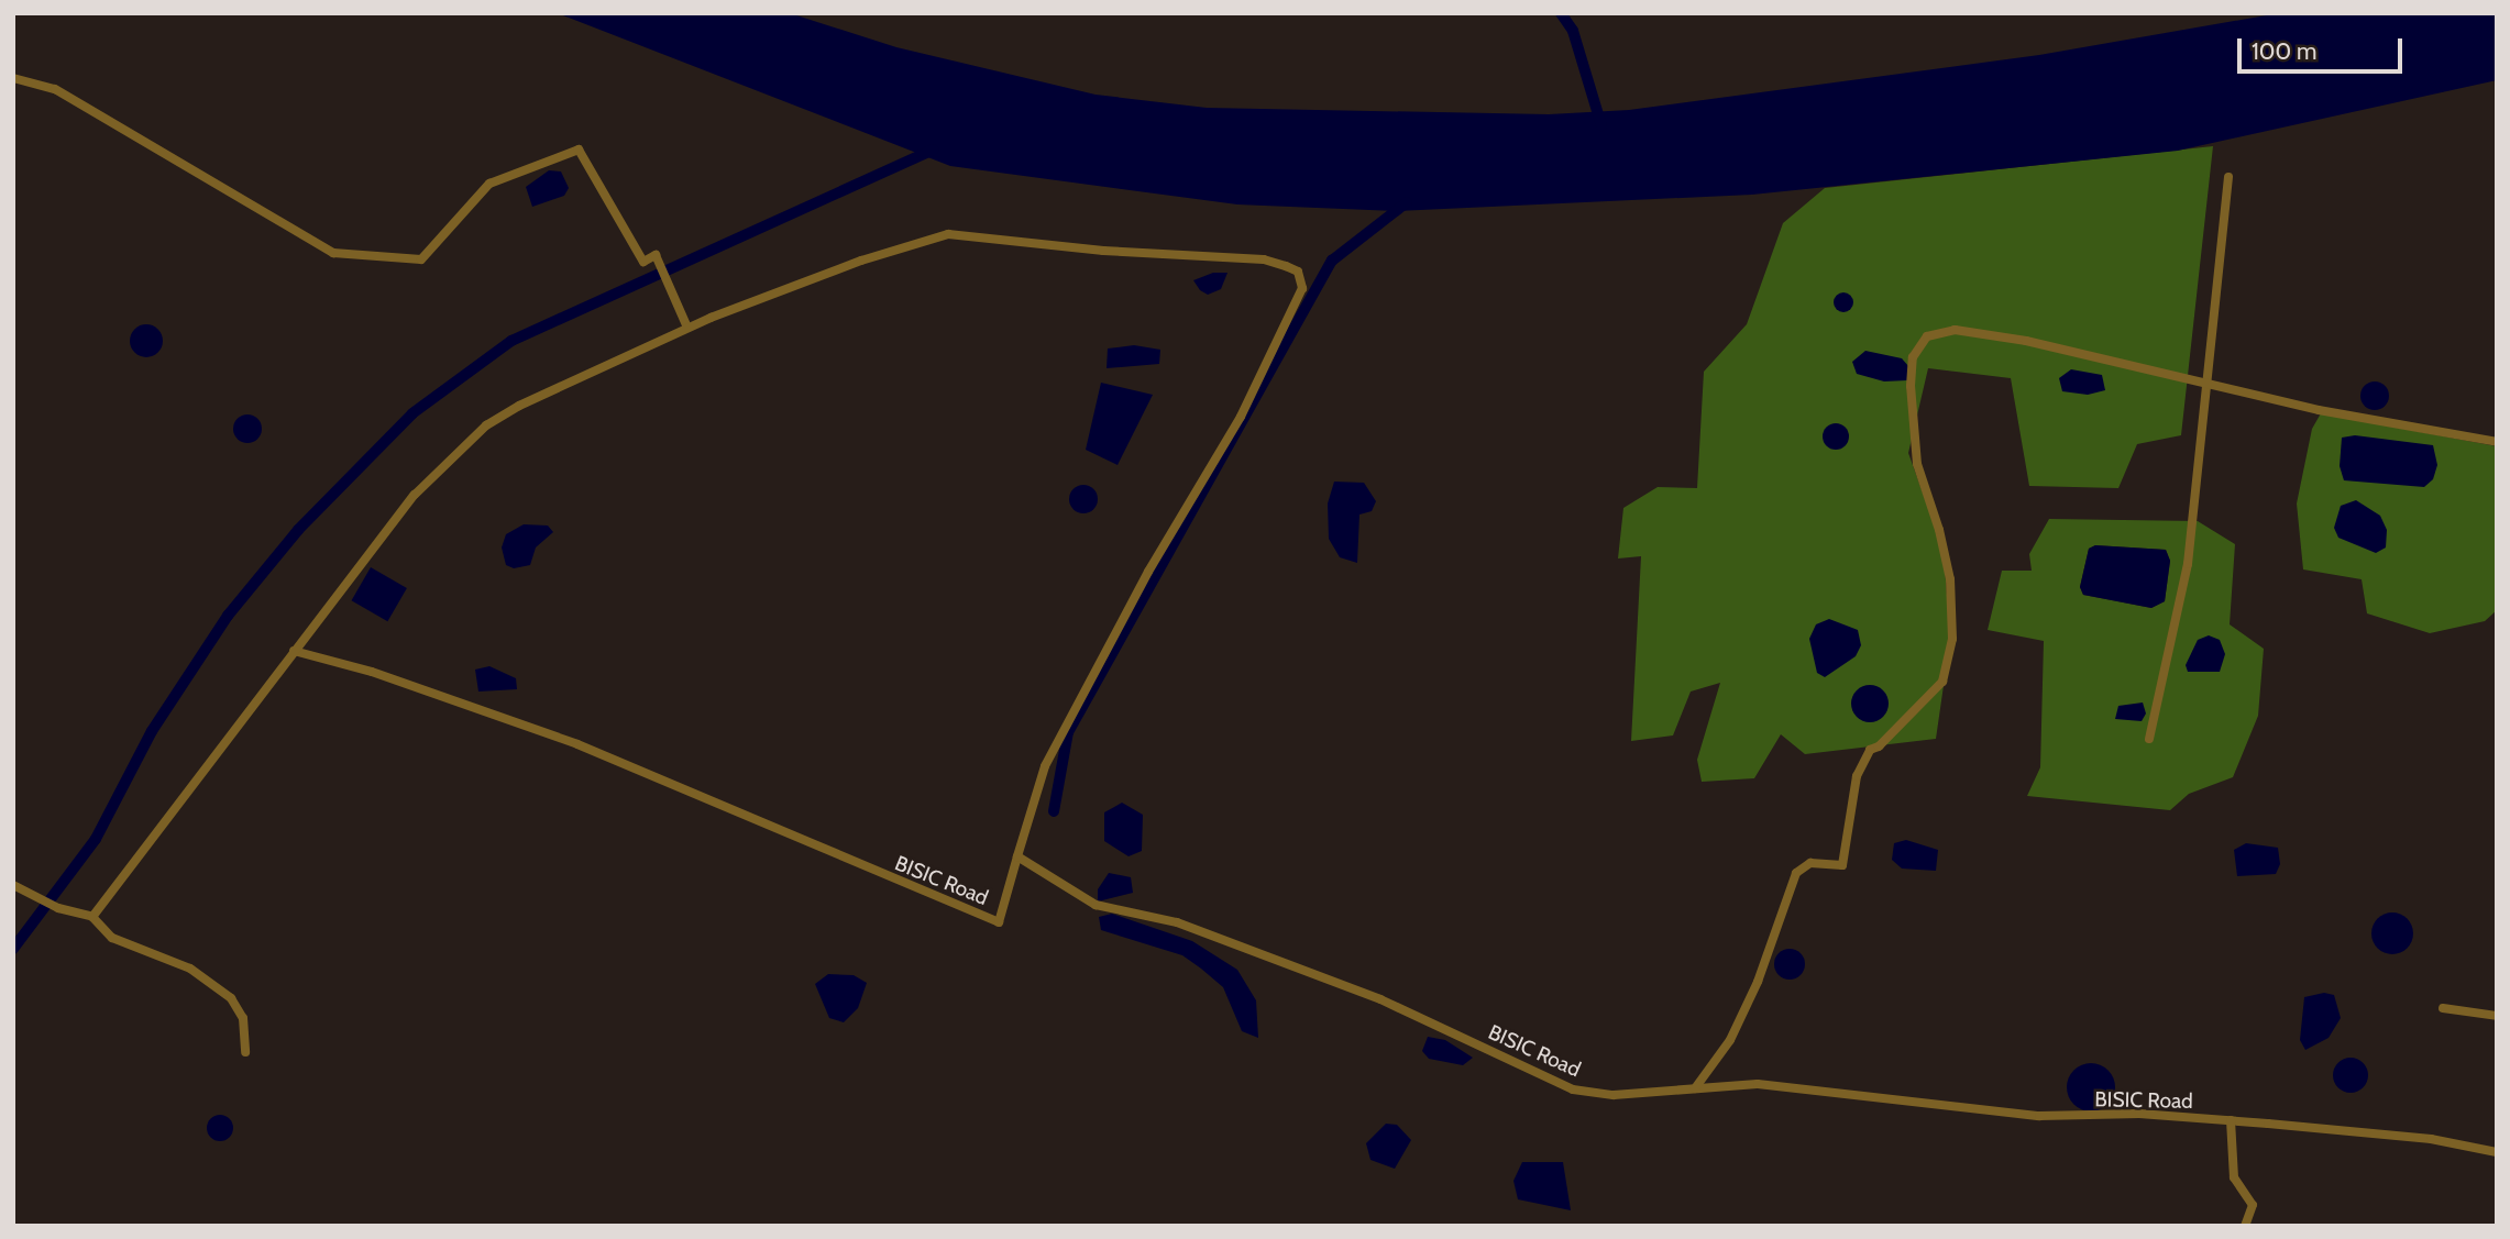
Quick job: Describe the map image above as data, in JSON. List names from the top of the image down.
{
  "streets": {
    "street": ["BISIC Road"]
  },
  "scale_bar": "100 m"
}
